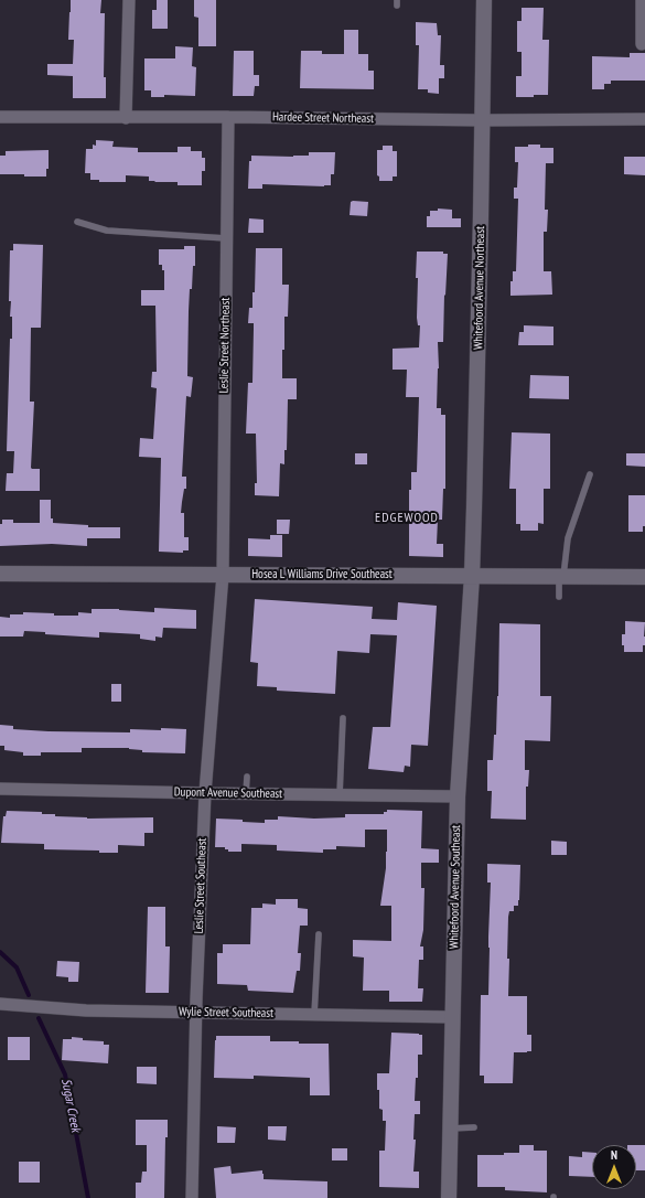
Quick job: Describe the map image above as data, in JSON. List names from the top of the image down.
{
  "streets": {
    "street": [
      "Hardee Street Northeast",
      "Whitefoord Avenue Northeast",
      "Leslie Street Northeast",
      "Hosea L Williams Drive Southeast",
      "Dupont Avenue Southeast",
      "Leslie Street Southeast",
      "Whitefoord Avenue Southeast",
      "Wylie Street Southeast"
    ]
  },
  "crossings": [
    ["Hardee Street Northeast", "Whitefoord Avenue Northeast"],
    ["Hardee Street Northeast", "Leslie Street Northeast"],
    ["Whitefoord Avenue Northeast", "Hosea L Williams Drive Southeast"],
    ["Whitefoord Avenue Northeast", "Whitefoord Avenue Southeast"],
    ["Leslie Street Northeast", "Hosea L Williams Drive Southeast"],
    ["Leslie Street Northeast", "Leslie Street Southeast"],
    ["Hosea L Williams Drive Southeast", "Leslie Street Southeast"],
    ["Hosea L Williams Drive Southeast", "Whitefoord Avenue Southeast"],
    ["Dupont Avenue Southeast", "Leslie Street Southeast"],
    ["Dupont Avenue Southeast", "Whitefoord Avenue Southeast"],
    ["Leslie Street Southeast", "Wylie Street Southeast"],
    ["Whitefoord Avenue Southeast", "Wylie Street Southeast"]
  ],
  "districts": ["EDGEWOOD"],
  "water": ["Sugar Creek"],
  "north": "top"
}
